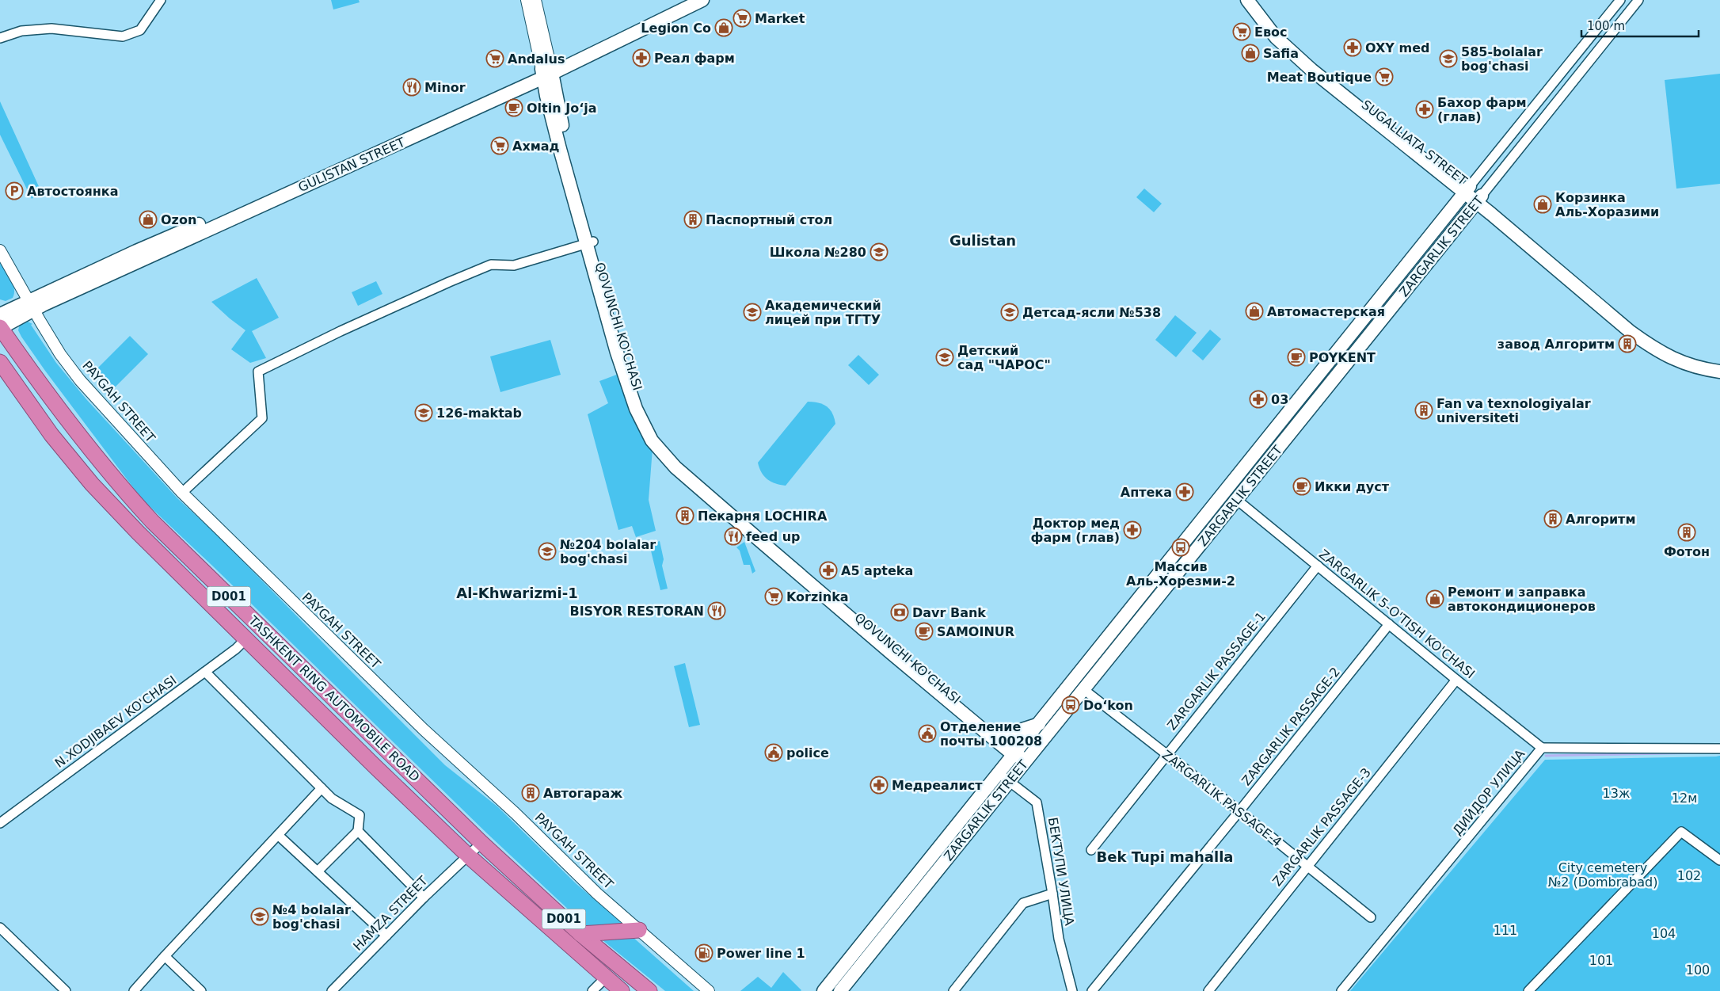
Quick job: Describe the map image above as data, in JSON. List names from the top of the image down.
{
  "streets": {
    "highway": ["D001", "TASHKENT RING AUTOMOBILE ROAD"],
    "main road": [
      "SUGALLIATA STREET",
      "GULISTAN STREET",
      "ZARGARLIK STREET",
      "QOVUNCHI KO'CHASI",
      "ZARGARLIK PASSAGE-4"
    ],
    "street": [
      "PAYGAH STREET",
      "ZARGARLIK 5-O'TISH KO'CHASI",
      "ZARGARLIK PASSAGE-1",
      "N.XODJIBAEV KO'CHASI",
      "ZARGARLIK PASSAGE-2",
      "ДИЙДОР УЛИЦА",
      "ZARGARLIK PASSAGE-3",
      "БЕКТУПИ УЛИЦА",
      "HAMZA STREET"
    ]
  },
  "crossings": [
    ["SUGALLIATA STREET", "ZARGARLIK STREET"],
    ["GULISTAN STREET", "QOVUNCHI KO'CHASI"],
    ["GULISTAN STREET", "PAYGAH STREET"],
    ["GULISTAN STREET", "TASHKENT RING AUTOMOBILE ROAD"],
    ["ZARGARLIK STREET", "QOVUNCHI KO'CHASI"],
    ["ZARGARLIK STREET", "ZARGARLIK 5-O'TISH KO'CHASI"],
    ["ZARGARLIK STREET", "ZARGARLIK PASSAGE-4"],
    ["ZARGARLIK STREET", "БЕКТУПИ УЛИЦА"],
    ["ZARGARLIK 5-O'TISH KO'CHASI", "ZARGARLIK PASSAGE-1"],
    ["ZARGARLIK 5-O'TISH KO'CHASI", "ZARGARLIK PASSAGE-2"],
    ["ZARGARLIK 5-O'TISH KO'CHASI", "ДИЙДОР УЛИЦА"],
    ["ZARGARLIK 5-O'TISH KO'CHASI", "ZARGARLIK PASSAGE-3"],
    ["ZARGARLIK PASSAGE-1", "ZARGARLIK PASSAGE-4"],
    ["TASHKENT RING AUTOMOBILE ROAD", "N.XODJIBAEV KO'CHASI"],
    ["TASHKENT RING AUTOMOBILE ROAD", "HAMZA STREET"],
    ["ZARGARLIK PASSAGE-2", "ZARGARLIK PASSAGE-4"],
    ["ZARGARLIK PASSAGE-4", "ZARGARLIK PASSAGE-3"]
  ],
  "districts": ["Gulistan", "Al-Khwarizmi-1", "Bek Tupi mahalla"],
  "parks": [
    "13ж",
    "12м",
    "City cemetery №2 (Dombrabad)",
    "102",
    "111",
    "104",
    "101",
    "100"
  ],
  "places": {
    "supermarket": [
      "Market",
      "Евос",
      "Andalus",
      "Meat Boutique",
      "Ахмад",
      "Korzinka"
    ],
    "shop": [
      "Legion Co",
      "Safia",
      "Корзинка Аль-Хоразими",
      "Ozon",
      "Автомастерская",
      "Ремонт и заправка автокондиционеров"
    ],
    "pharmacy": [
      "OXY med",
      "Реал фарм",
      "Бахор фарм (глав)",
      "03",
      "Аптека",
      "Доктор мед фарм (глав)",
      "A5 apteka",
      "Медреалист"
    ],
    "school or university": [
      "585-bolalar bog'chasi",
      "Школа №280",
      "Академический лицей при ТГТУ",
      "Детсад-ясли №538",
      "Детский сад \"ЧАРОС\"",
      "126-maktab",
      "№204 bolalar bog'chasi",
      "№4 bolalar bog'chasi"
    ],
    "restaurant": ["Minor", "feed up", "BISYOR RESTORAN"],
    "cafe": [
      "Oltin Joʻja",
      "POYKENT",
      "Икки дуст",
      "SAMOINUR"
    ],
    "parking": ["Автостоянка"],
    "building": [
      "Паспортный стол",
      "завод Алгоритм",
      "Fan va texnologiyalar universiteti",
      "Пекарня LOCHIRA",
      "Алгоритм",
      "Фотон",
      "Автогараж"
    ],
    "bus stop": ["Массив Аль-Хорезми-2", "Doʻkon"],
    "bank": ["Davr Bank"],
    "public building": ["Отделение почты 100208", "police"],
    "fuel station": ["Power line 1"]
  },
  "scale_bar": "100 m"
}
